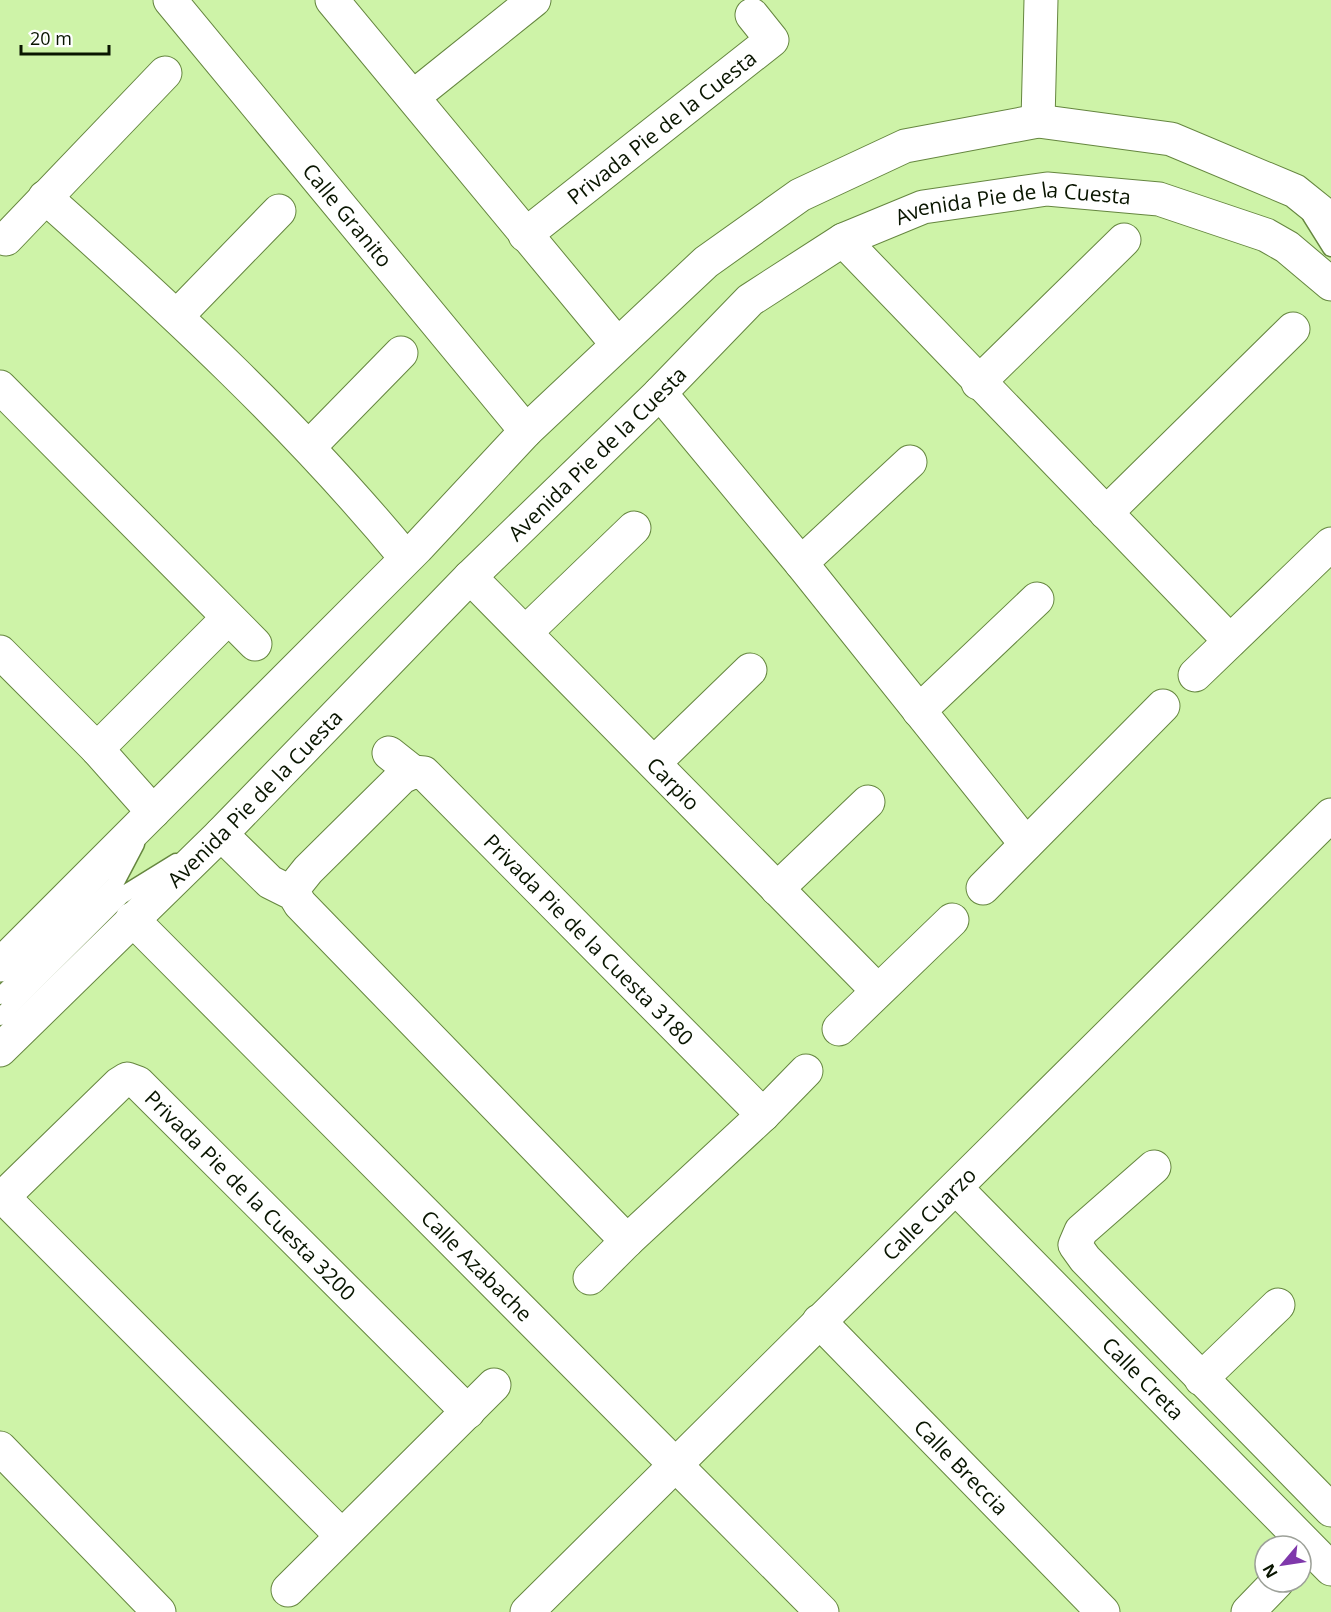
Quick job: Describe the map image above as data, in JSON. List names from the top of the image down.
{
  "streets": {
    "street": [
      "Privada Pie de la Cuesta",
      "Avenida Pie de la Cuesta",
      "Calle Granito",
      "Carpio",
      "Privada Pie de la Cuesta 3180",
      "Privada Pie de la Cuesta 3200",
      "Calle Cuarzo",
      "Calle Azabache",
      "Calle Creta",
      "Calle Breccia"
    ]
  },
  "crossings": [
    ["Avenida Pie de la Cuesta", "Carpio"],
    ["Avenida Pie de la Cuesta", "Calle Azabache"],
    ["Calle Cuarzo", "Calle Azabache"],
    ["Calle Cuarzo", "Calle Creta"],
    ["Calle Cuarzo", "Calle Breccia"]
  ],
  "scale_bar": "20 m",
  "north": "bottom left"
}
